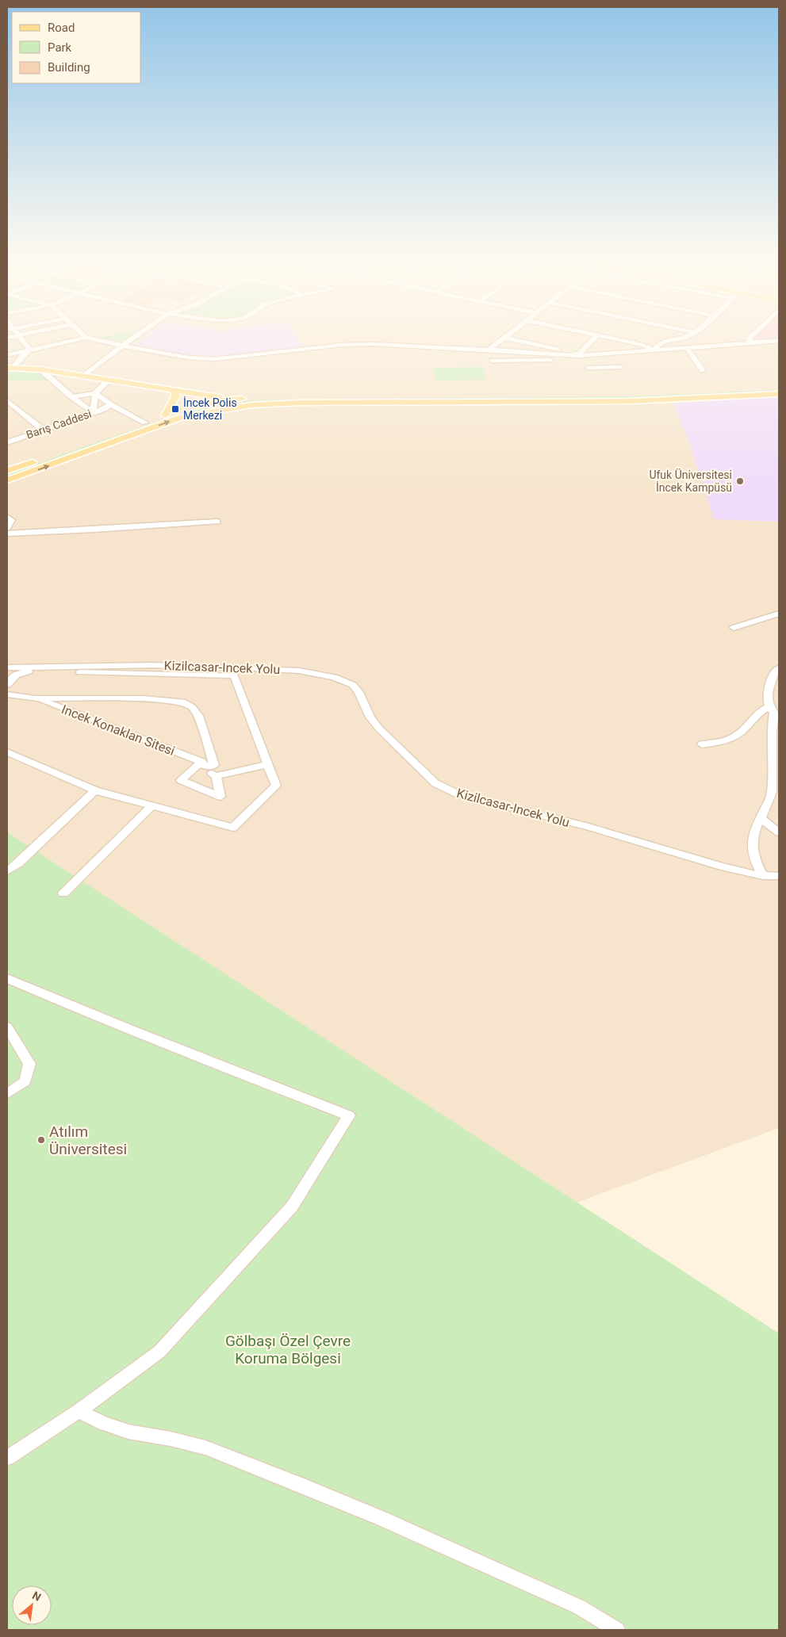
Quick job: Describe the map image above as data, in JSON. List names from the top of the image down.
{
  "streets": {
    "street": ["Barış Caddesi", "Kizilcasar-Incek Yolu", "Incek Konaklan Sitesi"]
  },
  "parks": ["Gölbaşı Özel Çevre Koruma Bölgesi"],
  "places": {
    "transit": ["İncek Polis Merkezi"],
    "other": ["Ufuk Üniversitesi İncek Kampüsü", "Atılım Üniversitesi"]
  },
  "legend": ["Road", "Park", "Building"],
  "north": "top right"
}
